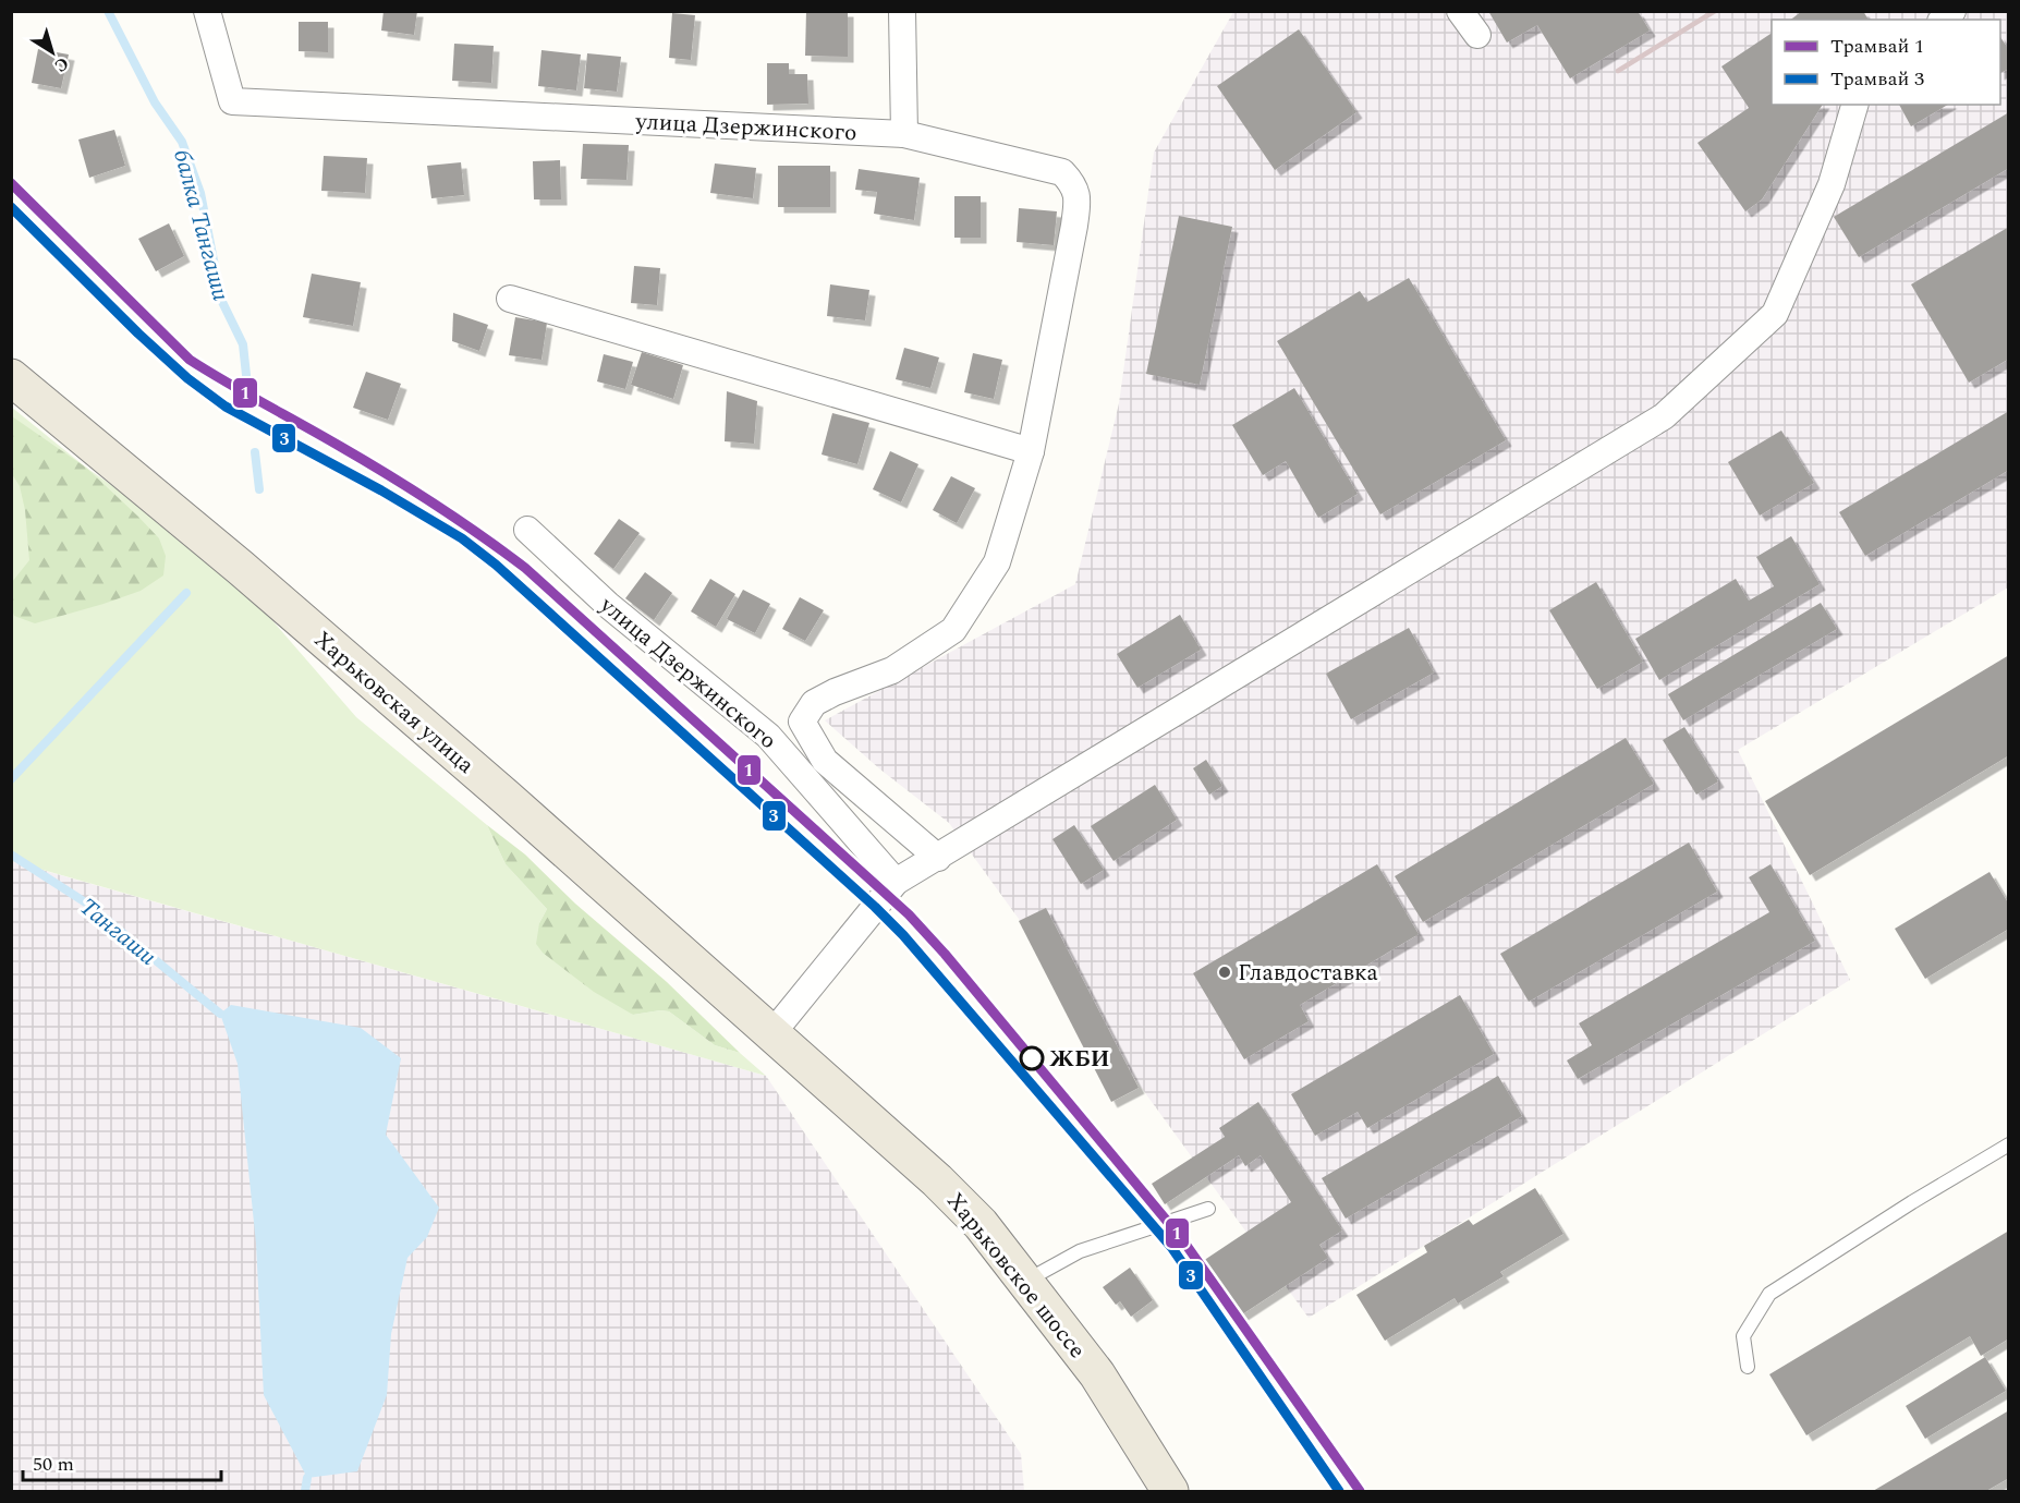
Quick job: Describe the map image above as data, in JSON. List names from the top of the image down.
{
  "streets": {
    "main road": ["Харьковская улица", "Харьковское шоссе"],
    "street": ["улица Дзержинского"]
  },
  "crossings": [
    ["Харьковская улица", "Харьковское шоссе"]
  ],
  "water": ["балка Тангаши", "Тангаши"],
  "places": ["Главдоставка", "ЖБИ"],
  "lines": ["tram line 1", "tram line 3"],
  "legend": ["Трамвай 1", "Трамвай 3"],
  "scale_bar": "50 m",
  "north": "bottom right"
}
